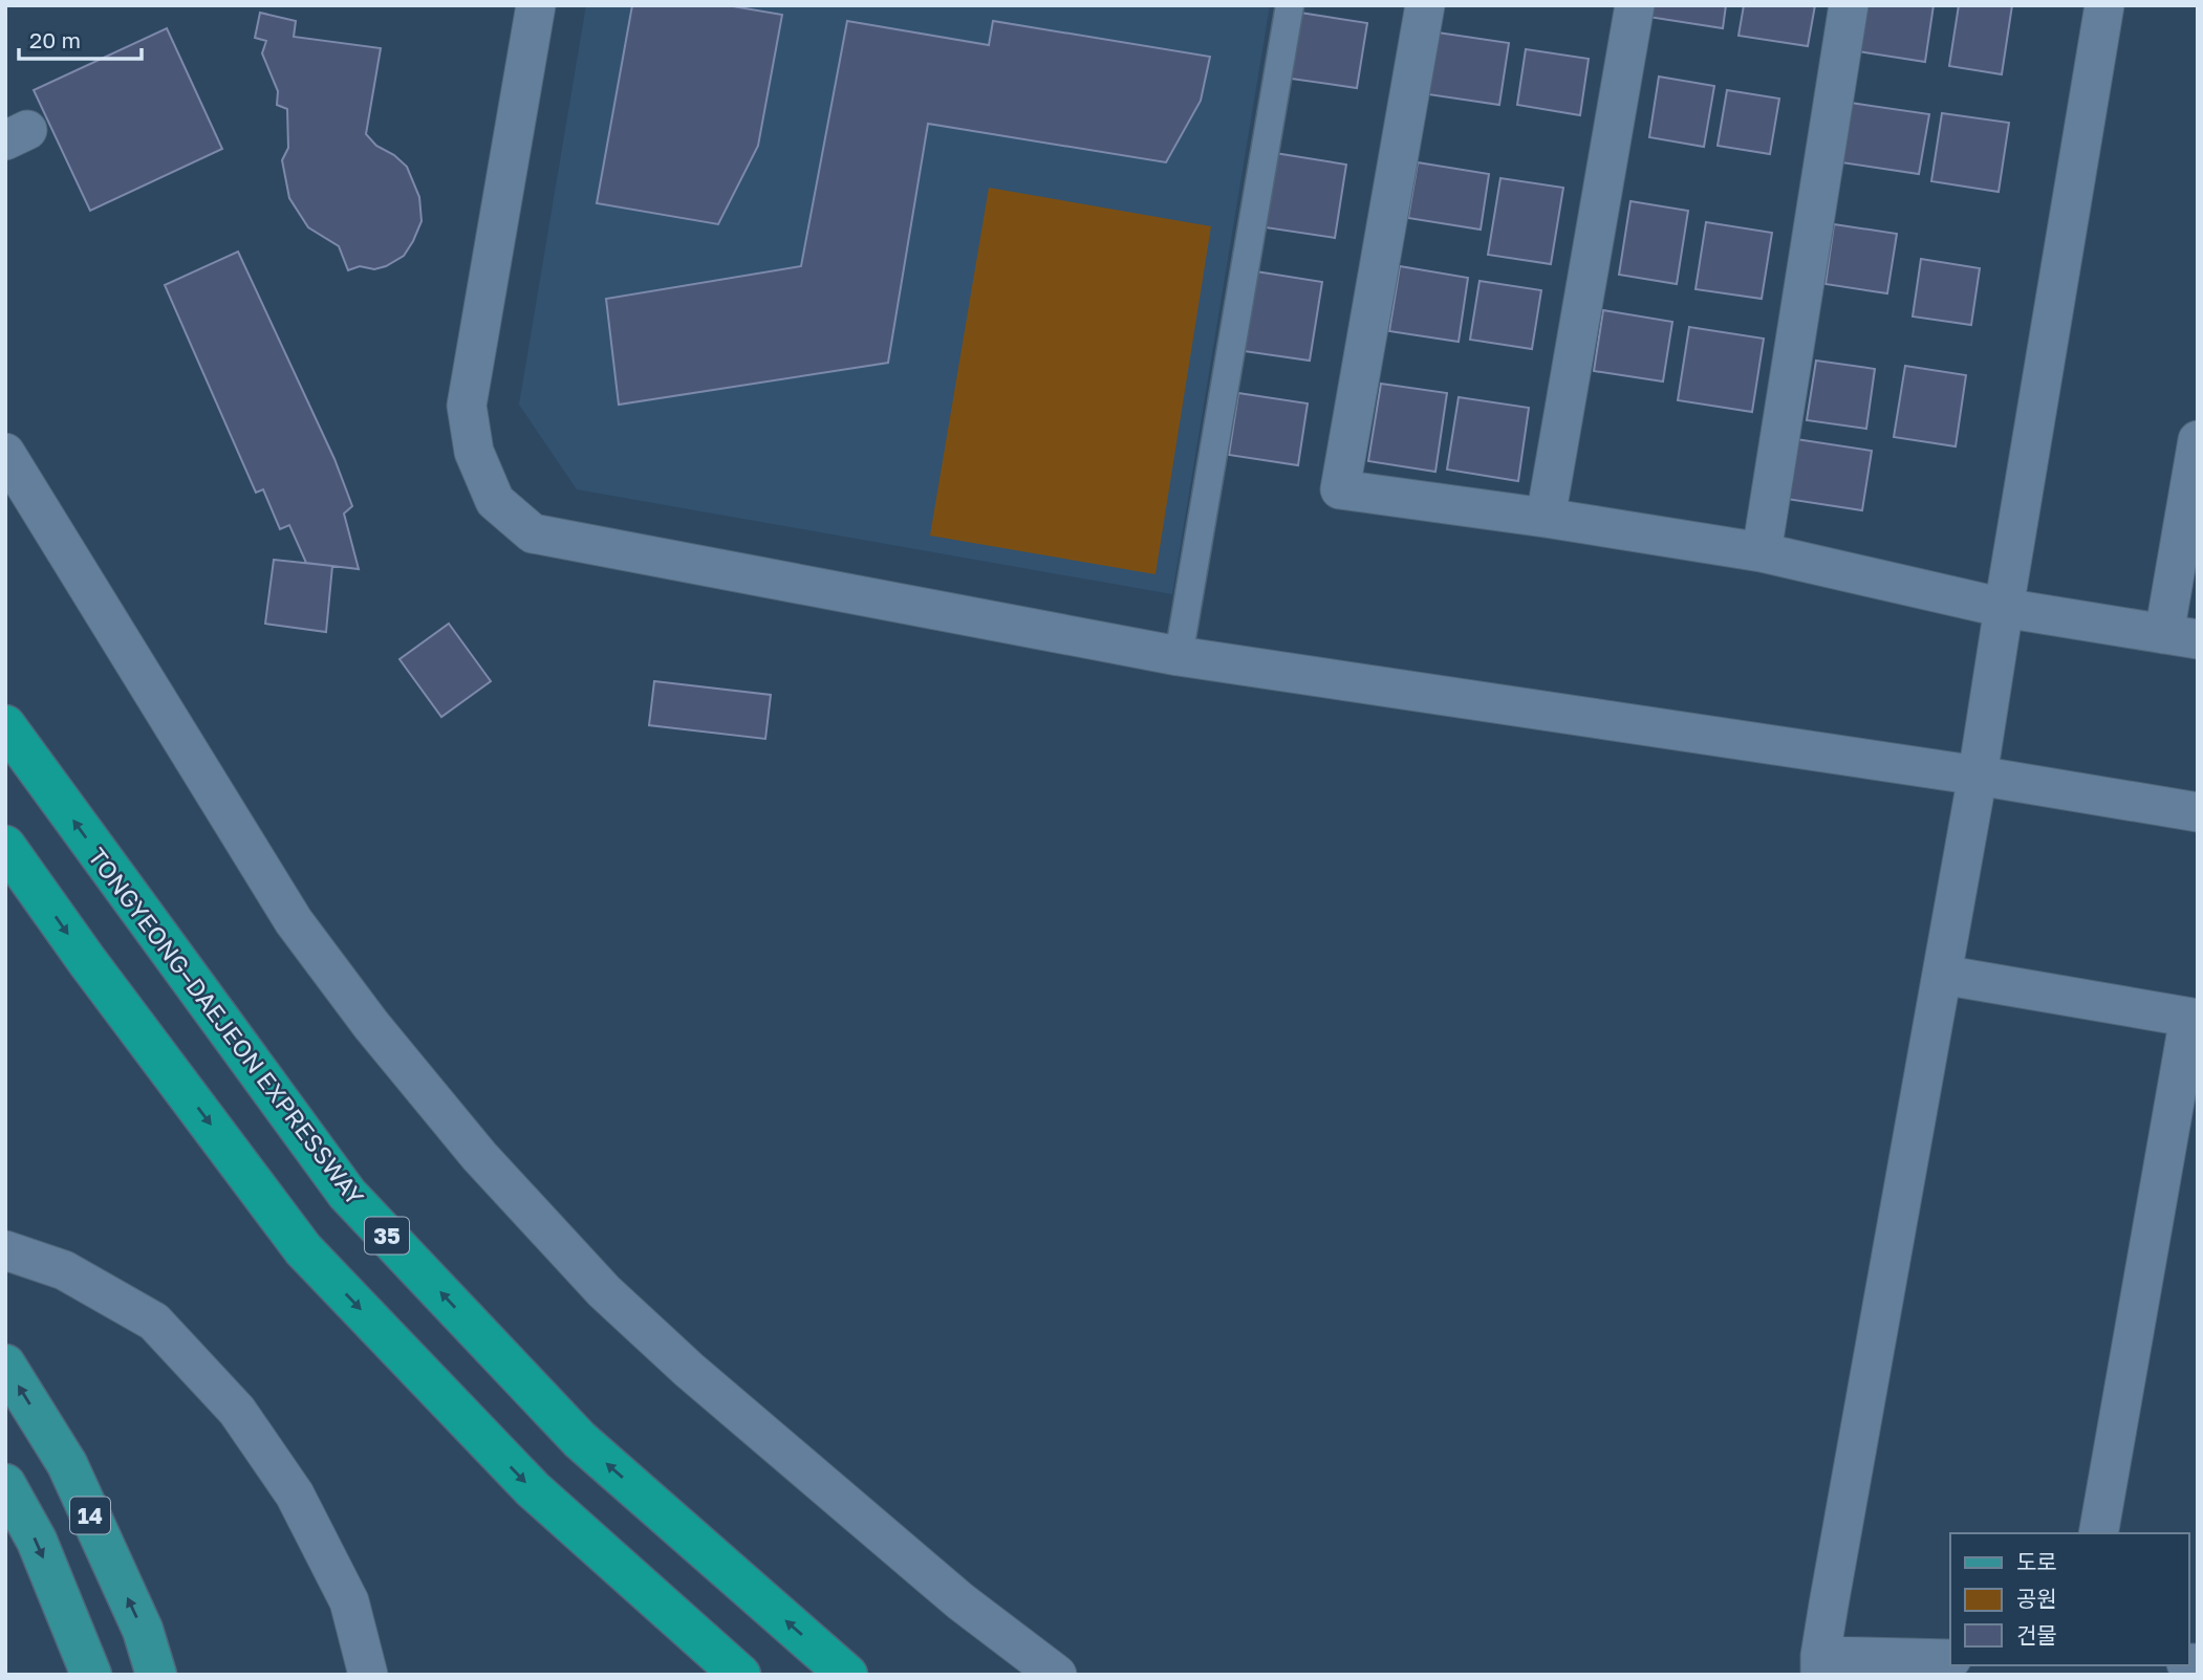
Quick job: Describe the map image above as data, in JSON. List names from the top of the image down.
{
  "streets": {
    "highway": ["TONGYEONG–DAEJEON EXPRESSWAY", "35"],
    "main road": ["14"]
  },
  "legend": ["도로", "공원", "건물"],
  "scale_bar": "20 m"
}
